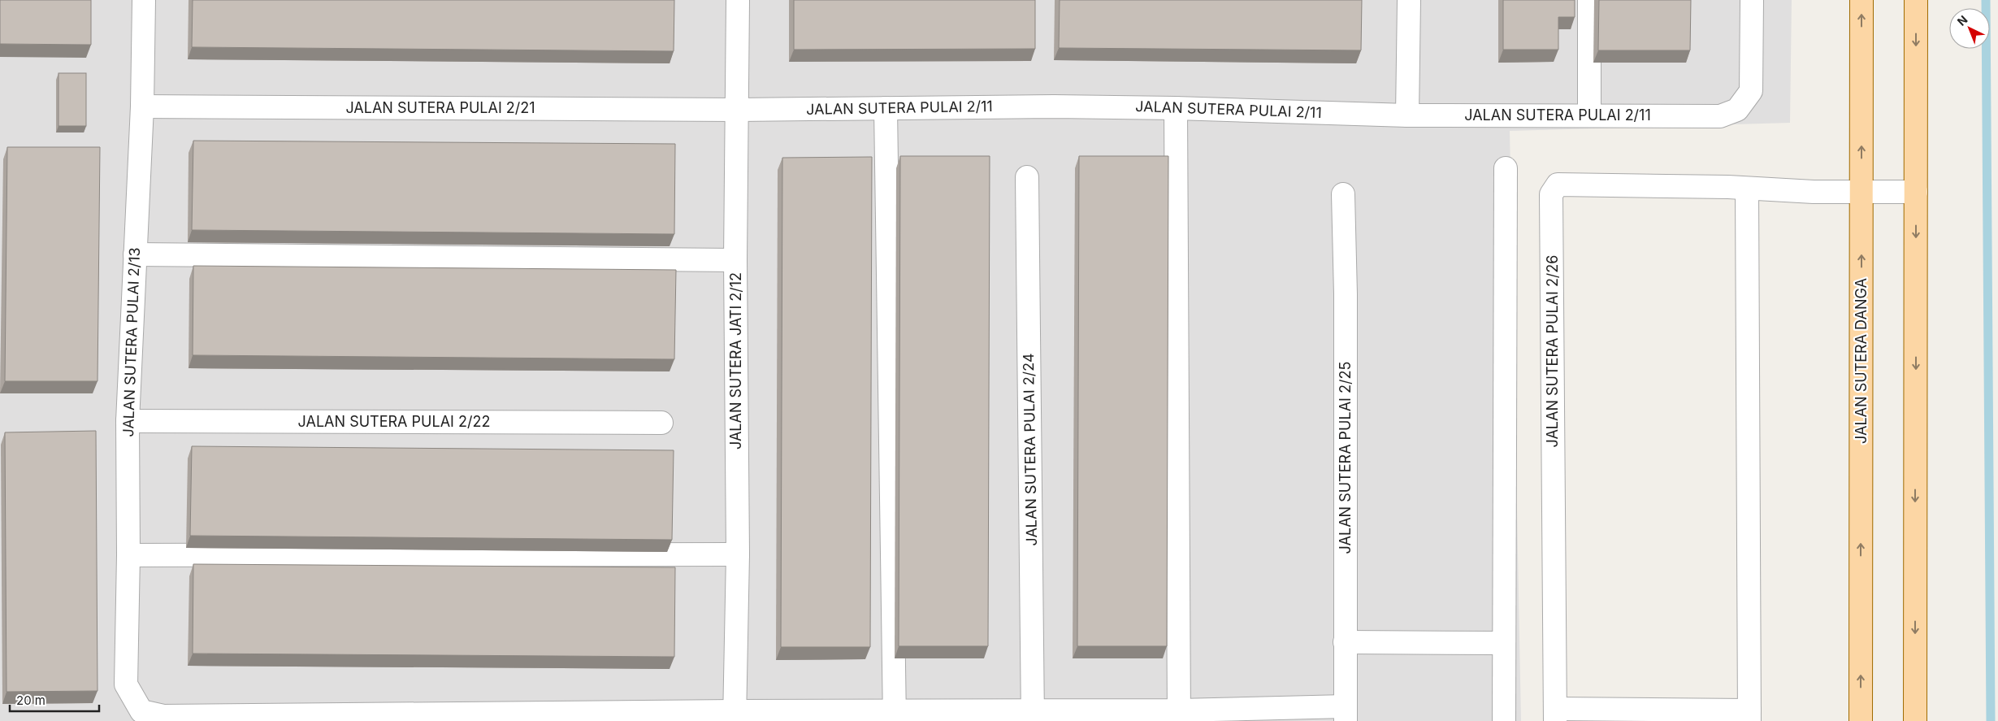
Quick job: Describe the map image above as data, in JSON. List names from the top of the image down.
{
  "streets": {
    "main road": ["JALAN SUTERA DANGA"],
    "street": [
      "JALAN SUTERA PULAI 2/21",
      "JALAN SUTERA PULAI 2/11",
      "JALAN SUTERA PULAI 2/13",
      "JALAN SUTERA PULAI 2/26",
      "JALAN SUTERA JATI 2/12",
      "JALAN SUTERA PULAI 2/22",
      "JALAN SUTERA PULAI 2/24",
      "JALAN SUTERA PULAI 2/25"
    ]
  },
  "crossings": [
    ["JALAN SUTERA PULAI 2/21", "JALAN SUTERA PULAI 2/11"],
    ["JALAN SUTERA PULAI 2/21", "JALAN SUTERA PULAI 2/13"],
    ["JALAN SUTERA PULAI 2/21", "JALAN SUTERA JATI 2/12"],
    ["JALAN SUTERA PULAI 2/11", "JALAN SUTERA JATI 2/12"],
    ["JALAN SUTERA PULAI 2/13", "JALAN SUTERA JATI 2/12"],
    ["JALAN SUTERA PULAI 2/13", "JALAN SUTERA PULAI 2/22"],
    ["JALAN SUTERA PULAI 2/26", "JALAN SUTERA DANGA"]
  ],
  "scale_bar": "20 m",
  "north": "top left"
}
